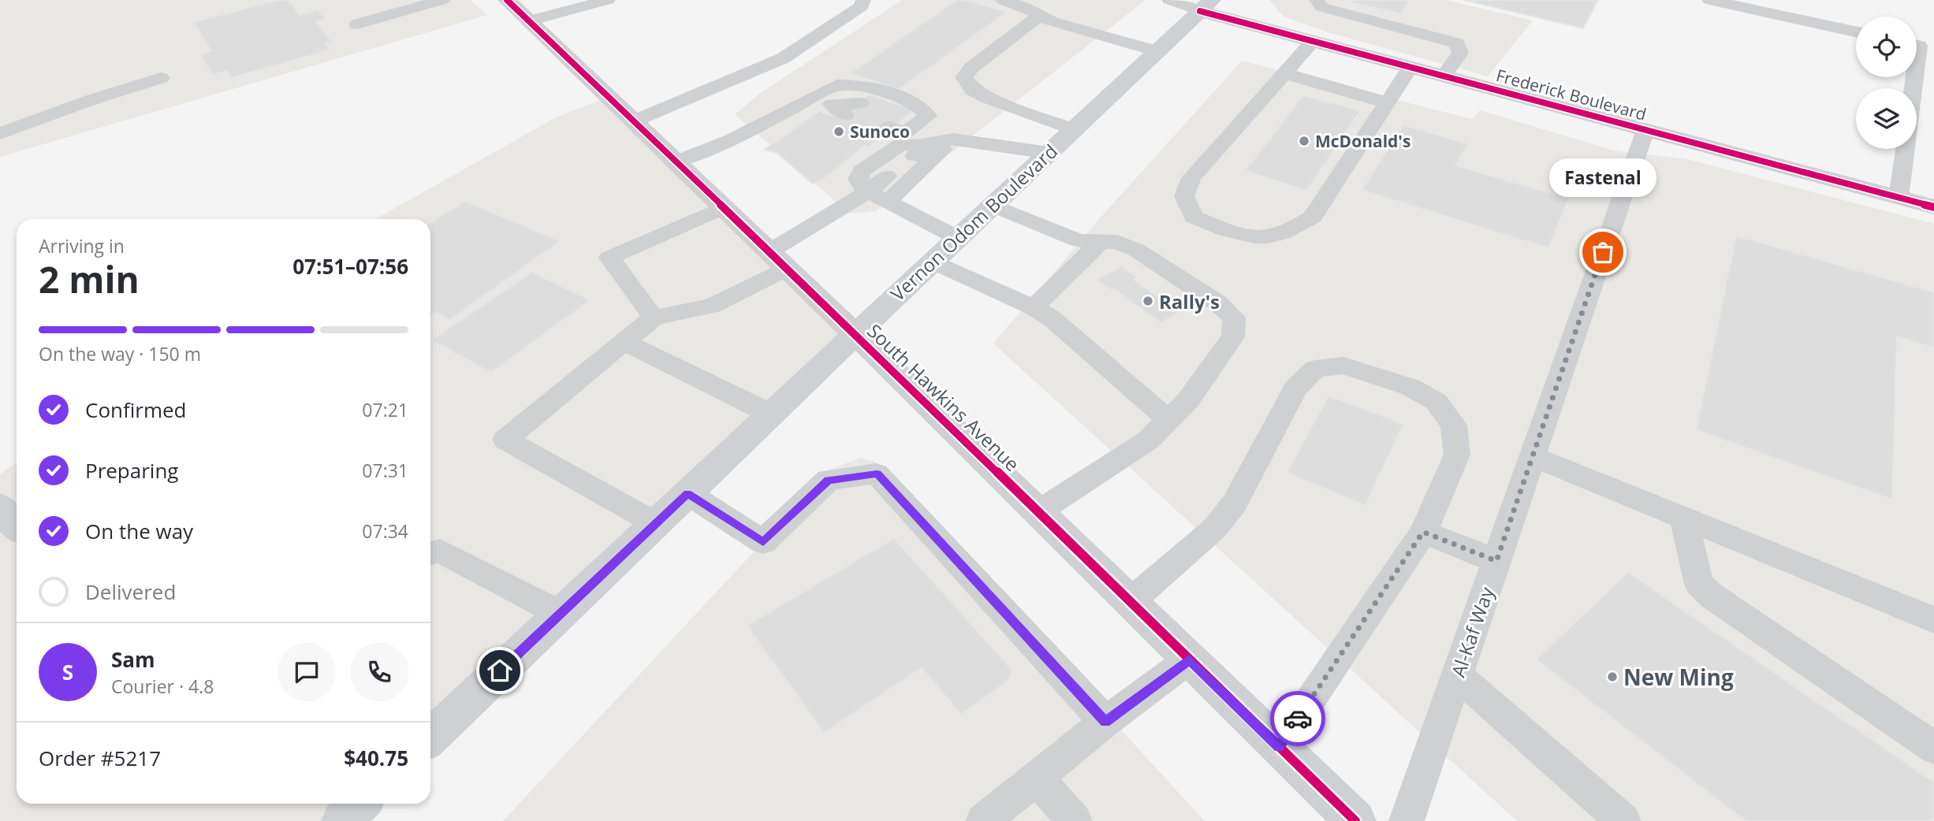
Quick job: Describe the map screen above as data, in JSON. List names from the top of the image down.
{
  "streets": {
    "street": ["Frederick Boulevard", "Vernon Odom Boulevard", "South Hawkins Avenue"],
    "lane": ["Al-Kaf Way"]
  },
  "crossings": [
    ["Frederick Boulevard", "Vernon Odom Boulevard"],
    ["Frederick Boulevard", "Al-Kaf Way"],
    ["Vernon Odom Boulevard", "South Hawkins Avenue"]
  ],
  "places": [
    "Sunoco",
    "McDonald's",
    "Fastenal",
    "Rally's",
    "New Ming"
  ],
  "page": {
    "bubble": "Fastenal",
    "heading": ["2 min", "Arriving in", "07:51–07:56"],
    "panel": [
      "Sam",
      "Courier · 4.8",
      "Order #5217",
      "$40.75"
    ],
    "bar": "On the way · 150 m",
    "list": [
      ["Confirmed", "07:21"],
      ["Preparing", "07:31"],
      ["On the way", "07:34"],
      "Delivered"
    ],
    "round": "S"
  }
}
